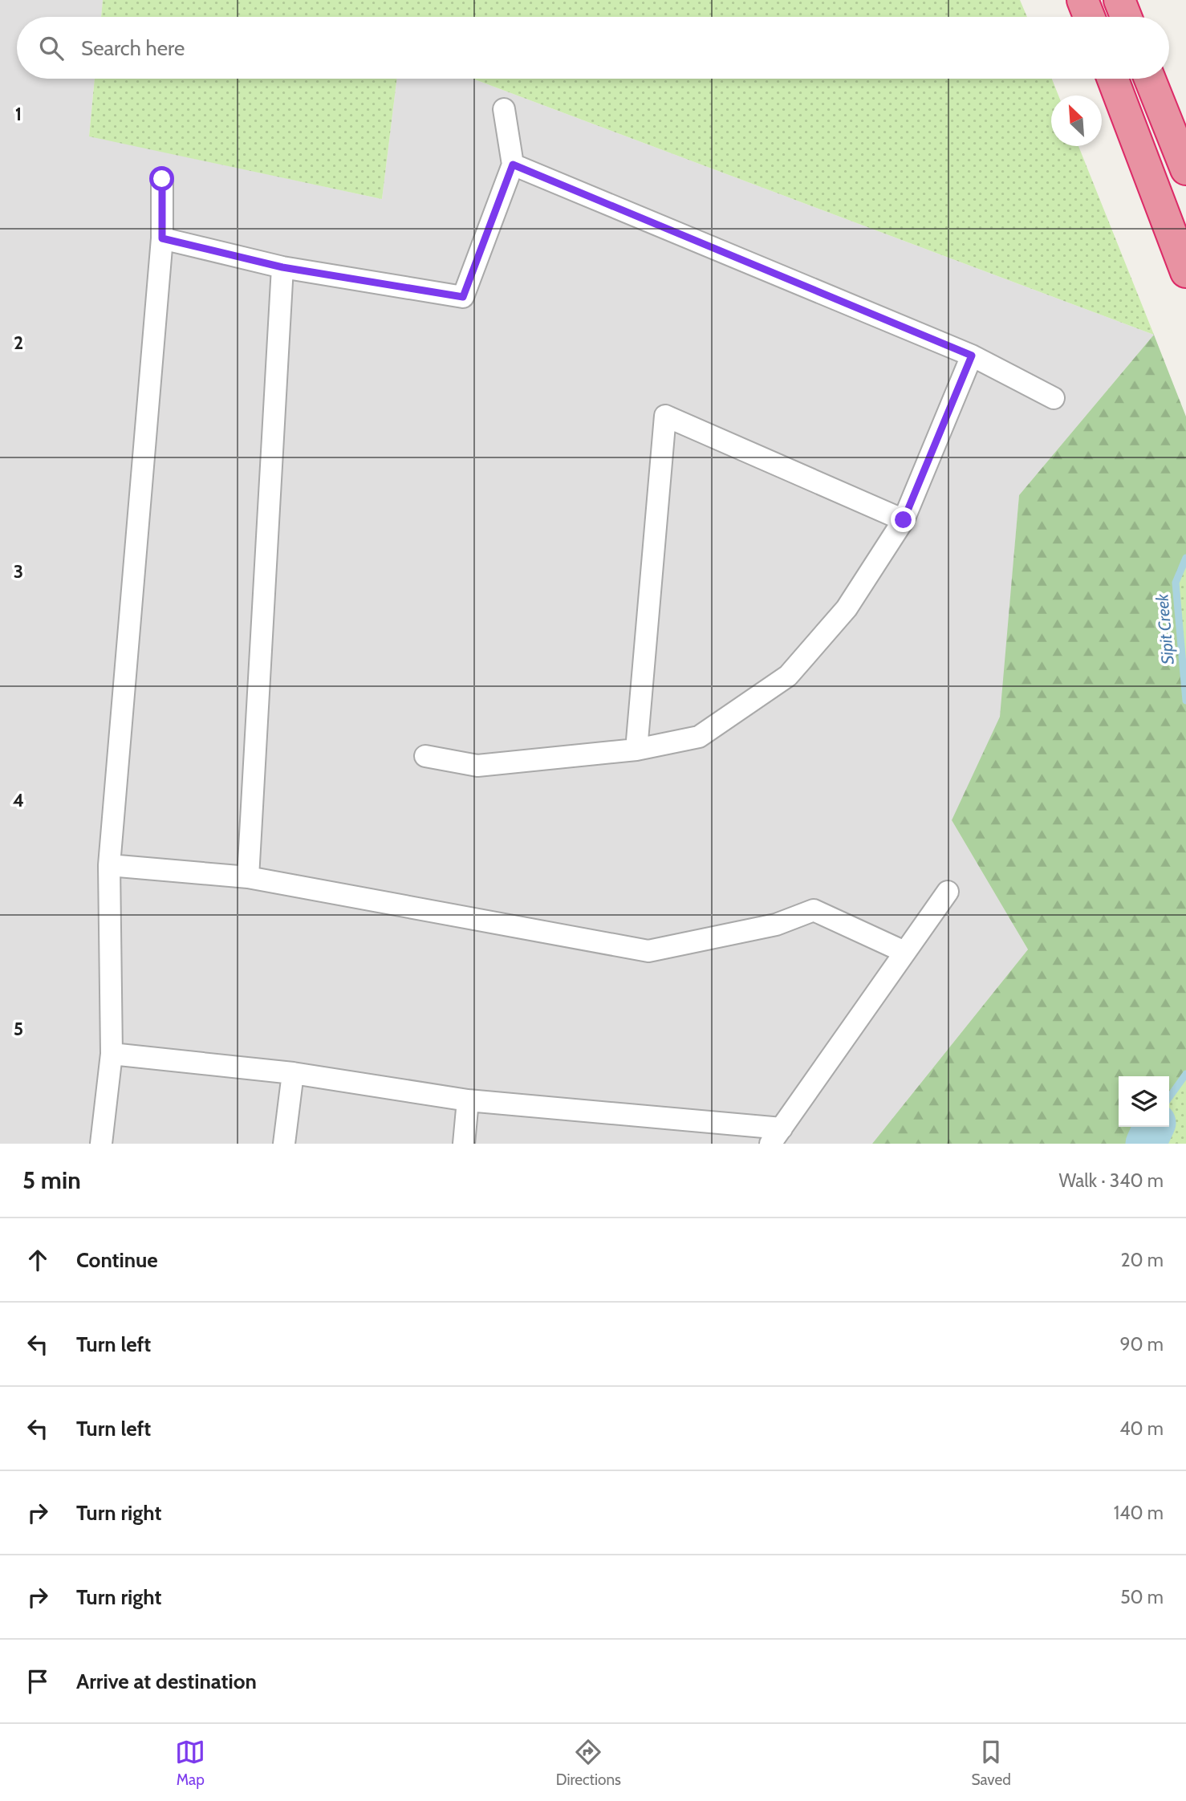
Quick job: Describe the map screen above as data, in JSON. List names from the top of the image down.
{
  "water": ["Sipit Creek"],
  "north": "top left",
  "page": {
    "search": "Search here",
    "heading": ["5 min", "Walk · 340 m"],
    "list": [
      ["Continue", "20 m"],
      ["Turn left", "90 m"],
      ["Turn left", "40 m"],
      ["Turn right", "140 m"],
      ["Turn right", "50 m"],
      "Arrive at destination"
    ],
    "nav": ["Map", "Directions", "Saved"]
  },
  "grid": {
    "rows": [
      "1",
      "2",
      "3",
      "4",
      "5"
    ]
  }
}
